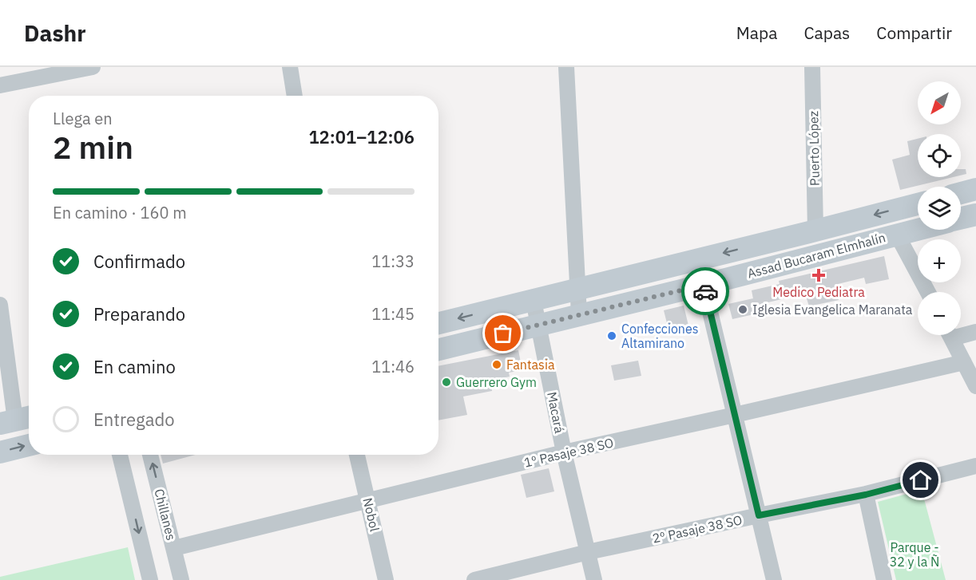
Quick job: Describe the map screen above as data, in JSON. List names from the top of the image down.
{
  "streets": {
    "main road": ["Assad Bucaram Elmhalín"],
    "street": [
      "Puerto López",
      "Macará",
      "1º Pasaje 38 SO",
      "Chillanes",
      "Nobol",
      "2º Pasaje 38 SO"
    ]
  },
  "crossings": [
    ["Assad Bucaram Elmhalín", "Macará"],
    ["Macará", "1º Pasaje 38 SO"],
    ["Macará", "2º Pasaje 38 SO"],
    ["1º Pasaje 38 SO", "Chillanes"],
    ["1º Pasaje 38 SO", "Nobol"]
  ],
  "parks": ["Parque - 32 y la Ñ"],
  "places": {
    "health": ["Medico Pediatra"],
    "other": [
      "Iglesia Evangelica Maranata",
      "Confecciones Altamirano",
      "Fantasia",
      "Guerrero Gym"
    ]
  },
  "north": "bottom left",
  "page": {
    "header": "Dashr",
    "nav": ["Mapa", "Capas", "Compartir"],
    "map_buttons": ["+", "−"],
    "heading": ["2 min", "Llega en", "12:01–12:06"],
    "bar": "En camino · 160 m",
    "list": [
      ["Confirmado", "11:33"],
      ["Preparando", "11:45"],
      ["En camino", "11:46"],
      "Entregado"
    ]
  }
}
